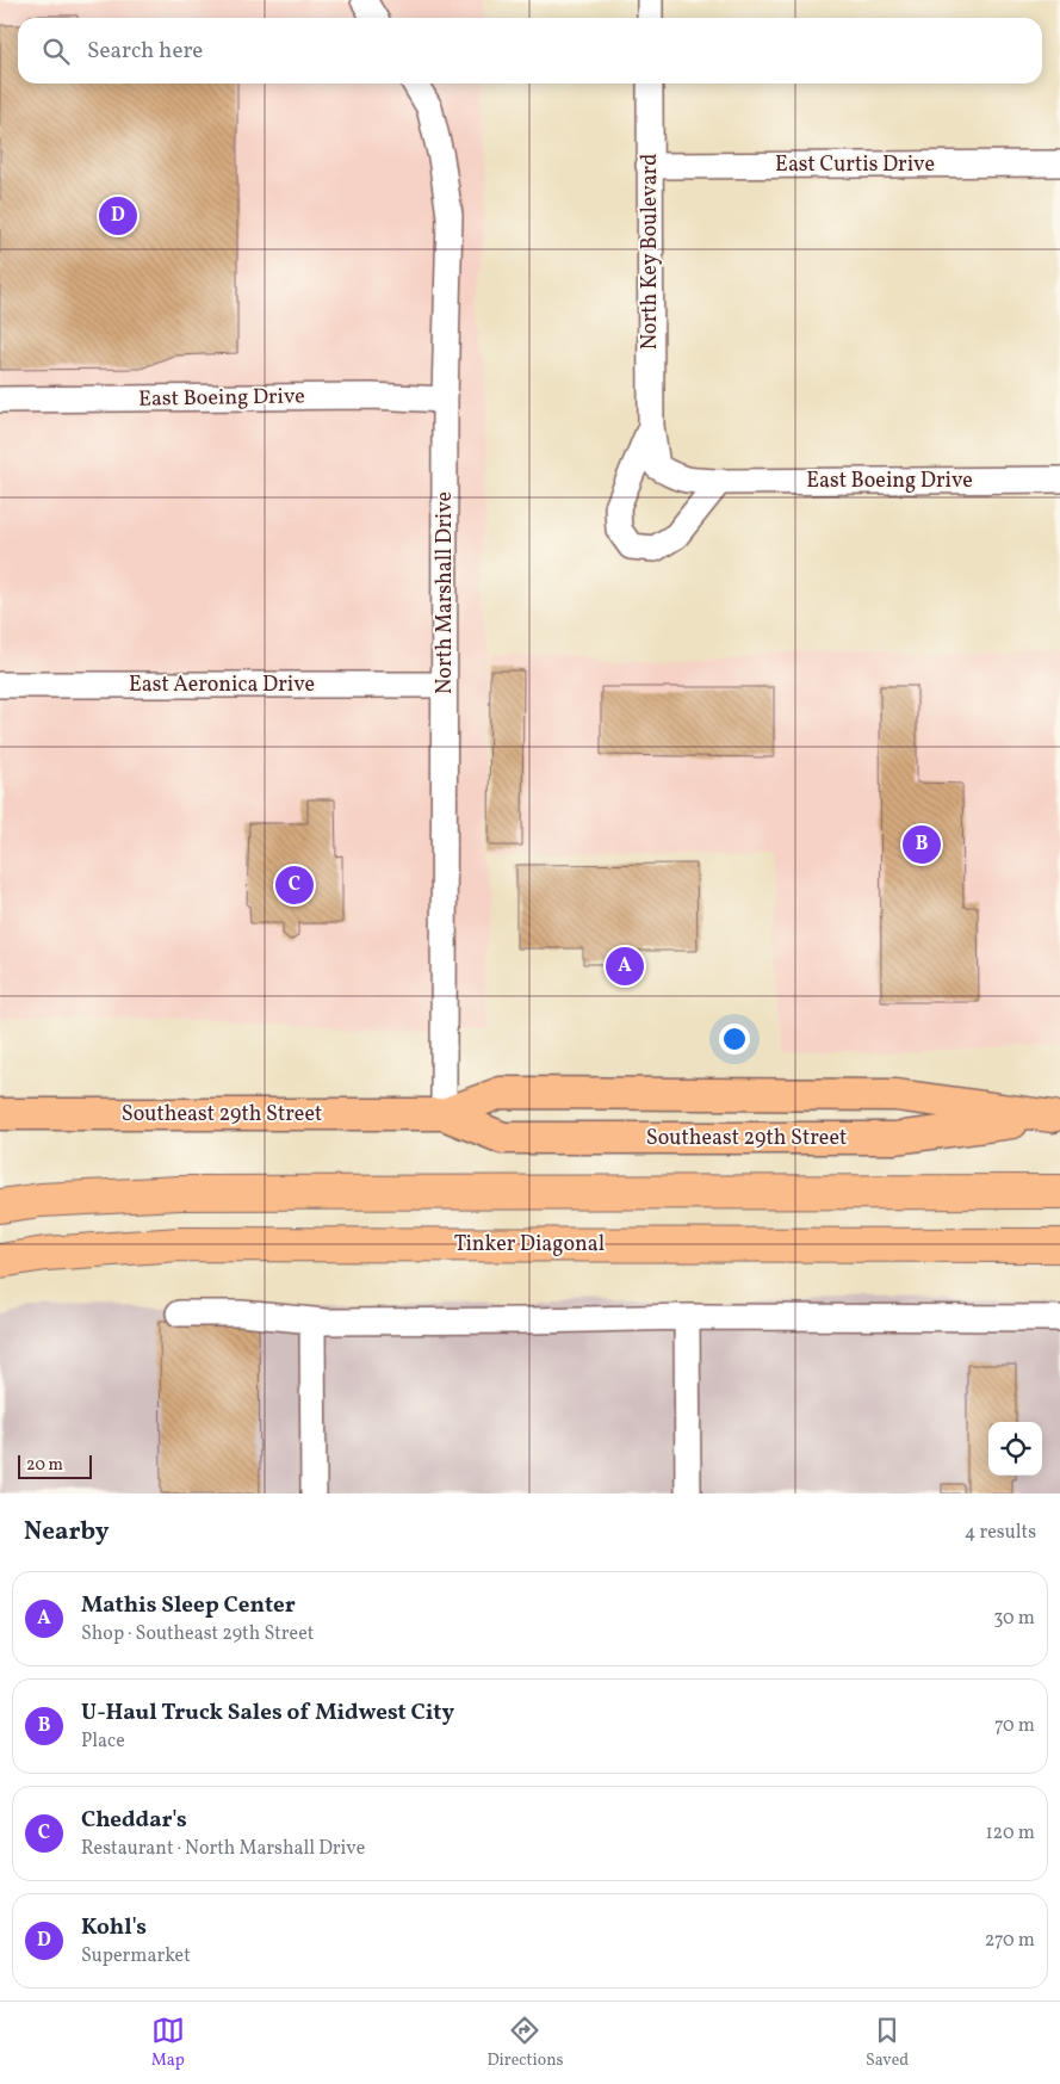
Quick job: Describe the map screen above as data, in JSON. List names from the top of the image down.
{
  "streets": {
    "highway": ["Tinker Diagonal"],
    "main road": ["Southeast 29th Street"],
    "street": [
      "East Curtis Drive",
      "North Key Boulevard",
      "East Boeing Drive",
      "North Marshall Drive",
      "East Aeronica Drive"
    ]
  },
  "crossings": [
    ["East Curtis Drive", "North Key Boulevard"],
    ["North Key Boulevard", "East Boeing Drive"],
    ["East Boeing Drive", "North Marshall Drive"],
    ["North Marshall Drive", "East Aeronica Drive"],
    ["North Marshall Drive", "Southeast 29th Street"]
  ],
  "scale_bar": "20 m",
  "page": {
    "search": "Search here",
    "pins": [
      "D",
      "B",
      "C",
      "A"
    ],
    "scale": "20 m",
    "heading": ["Nearby", "4 results"],
    "list": [
      {
        "mark": "A",
        "name": "Mathis Sleep Center",
        "note": "Shop · Southeast 29th Street",
        "value": "30 m"
      },
      {
        "mark": "B",
        "name": "U-Haul Truck Sales of Midwest City",
        "note": "Place",
        "value": "70 m"
      },
      {
        "mark": "C",
        "name": "Cheddar's",
        "note": "Restaurant · North Marshall Drive",
        "value": "120 m"
      },
      {
        "mark": "D",
        "name": "Kohl's",
        "note": "Supermarket",
        "value": "270 m"
      }
    ],
    "nav": ["Map", "Directions", "Saved"]
  }
}
